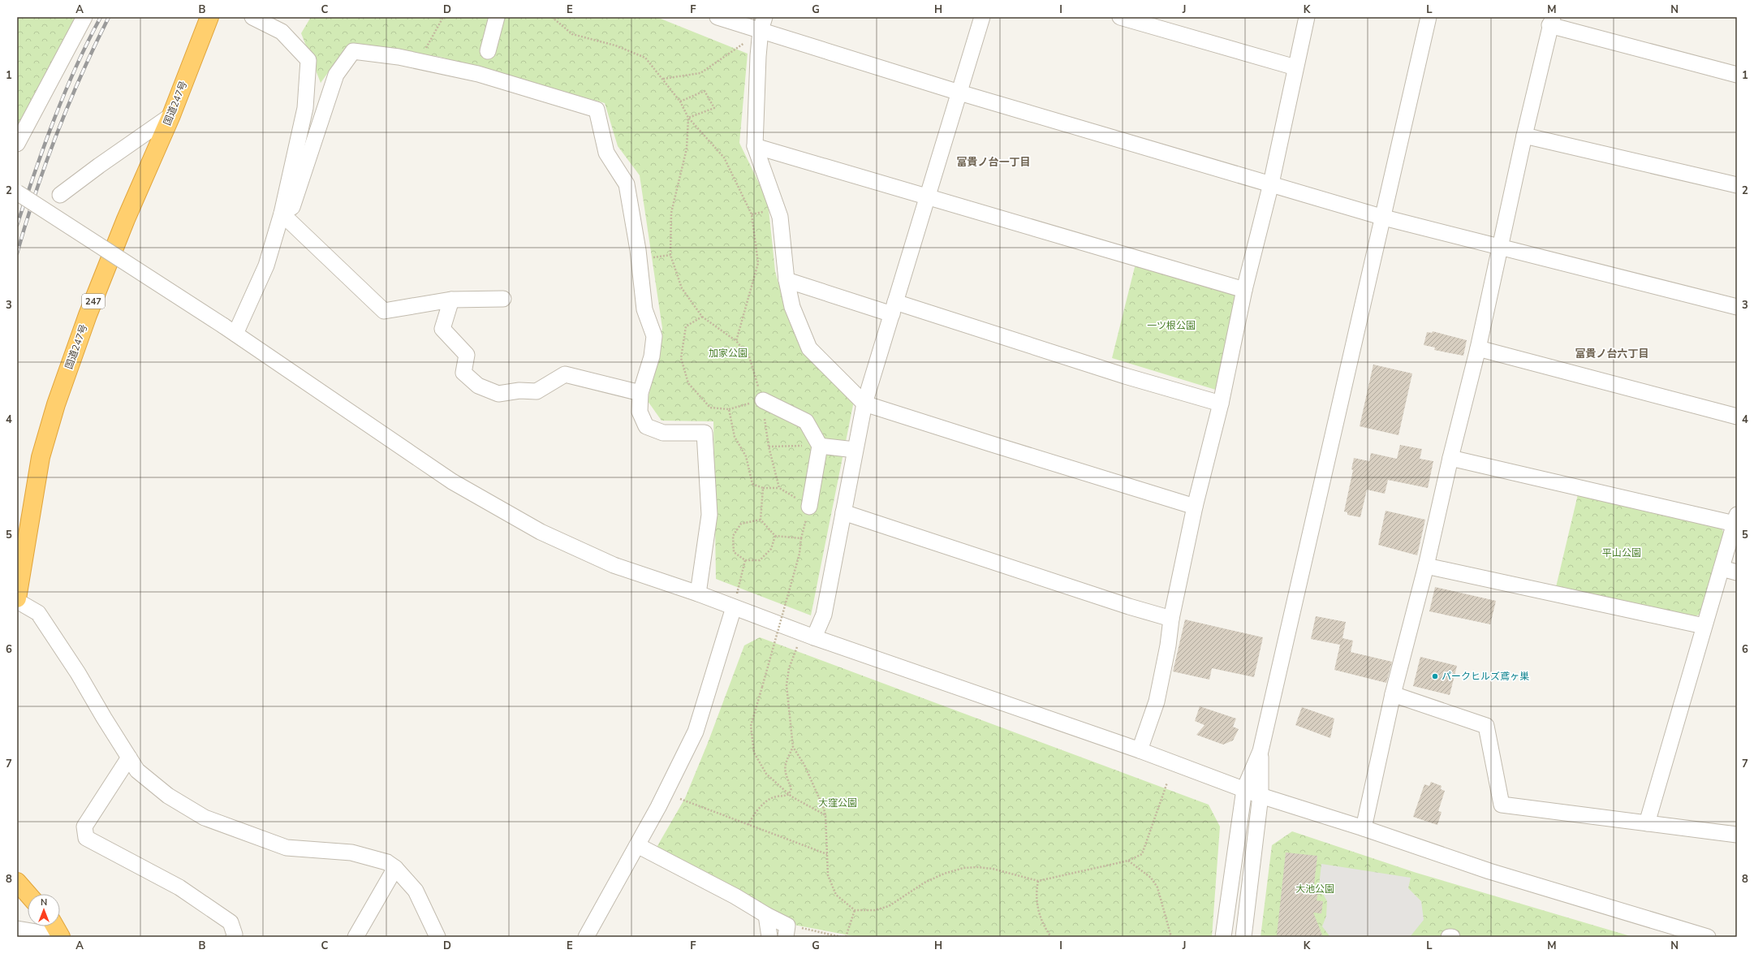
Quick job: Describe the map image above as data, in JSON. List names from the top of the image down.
{
  "streets": {
    "highway": ["国道247号", "247"]
  },
  "districts": ["富貴ノ台一丁目", "富貴ノ台六丁目"],
  "parks": [
    "一ツ根公園",
    "加家公園",
    "平山公園",
    "大窪公園",
    "大池公園"
  ],
  "places": ["パークヒルズ鳶ヶ巣"],
  "north": "top",
  "grid": {
    "columns": [
      "A",
      "B",
      "C",
      "D",
      "E",
      "F",
      "G",
      "H",
      "I",
      "J",
      "K",
      "L",
      "M",
      "N"
    ],
    "rows": [
      "1",
      "2",
      "3",
      "4",
      "5",
      "6",
      "7",
      "8"
    ]
  }
}
